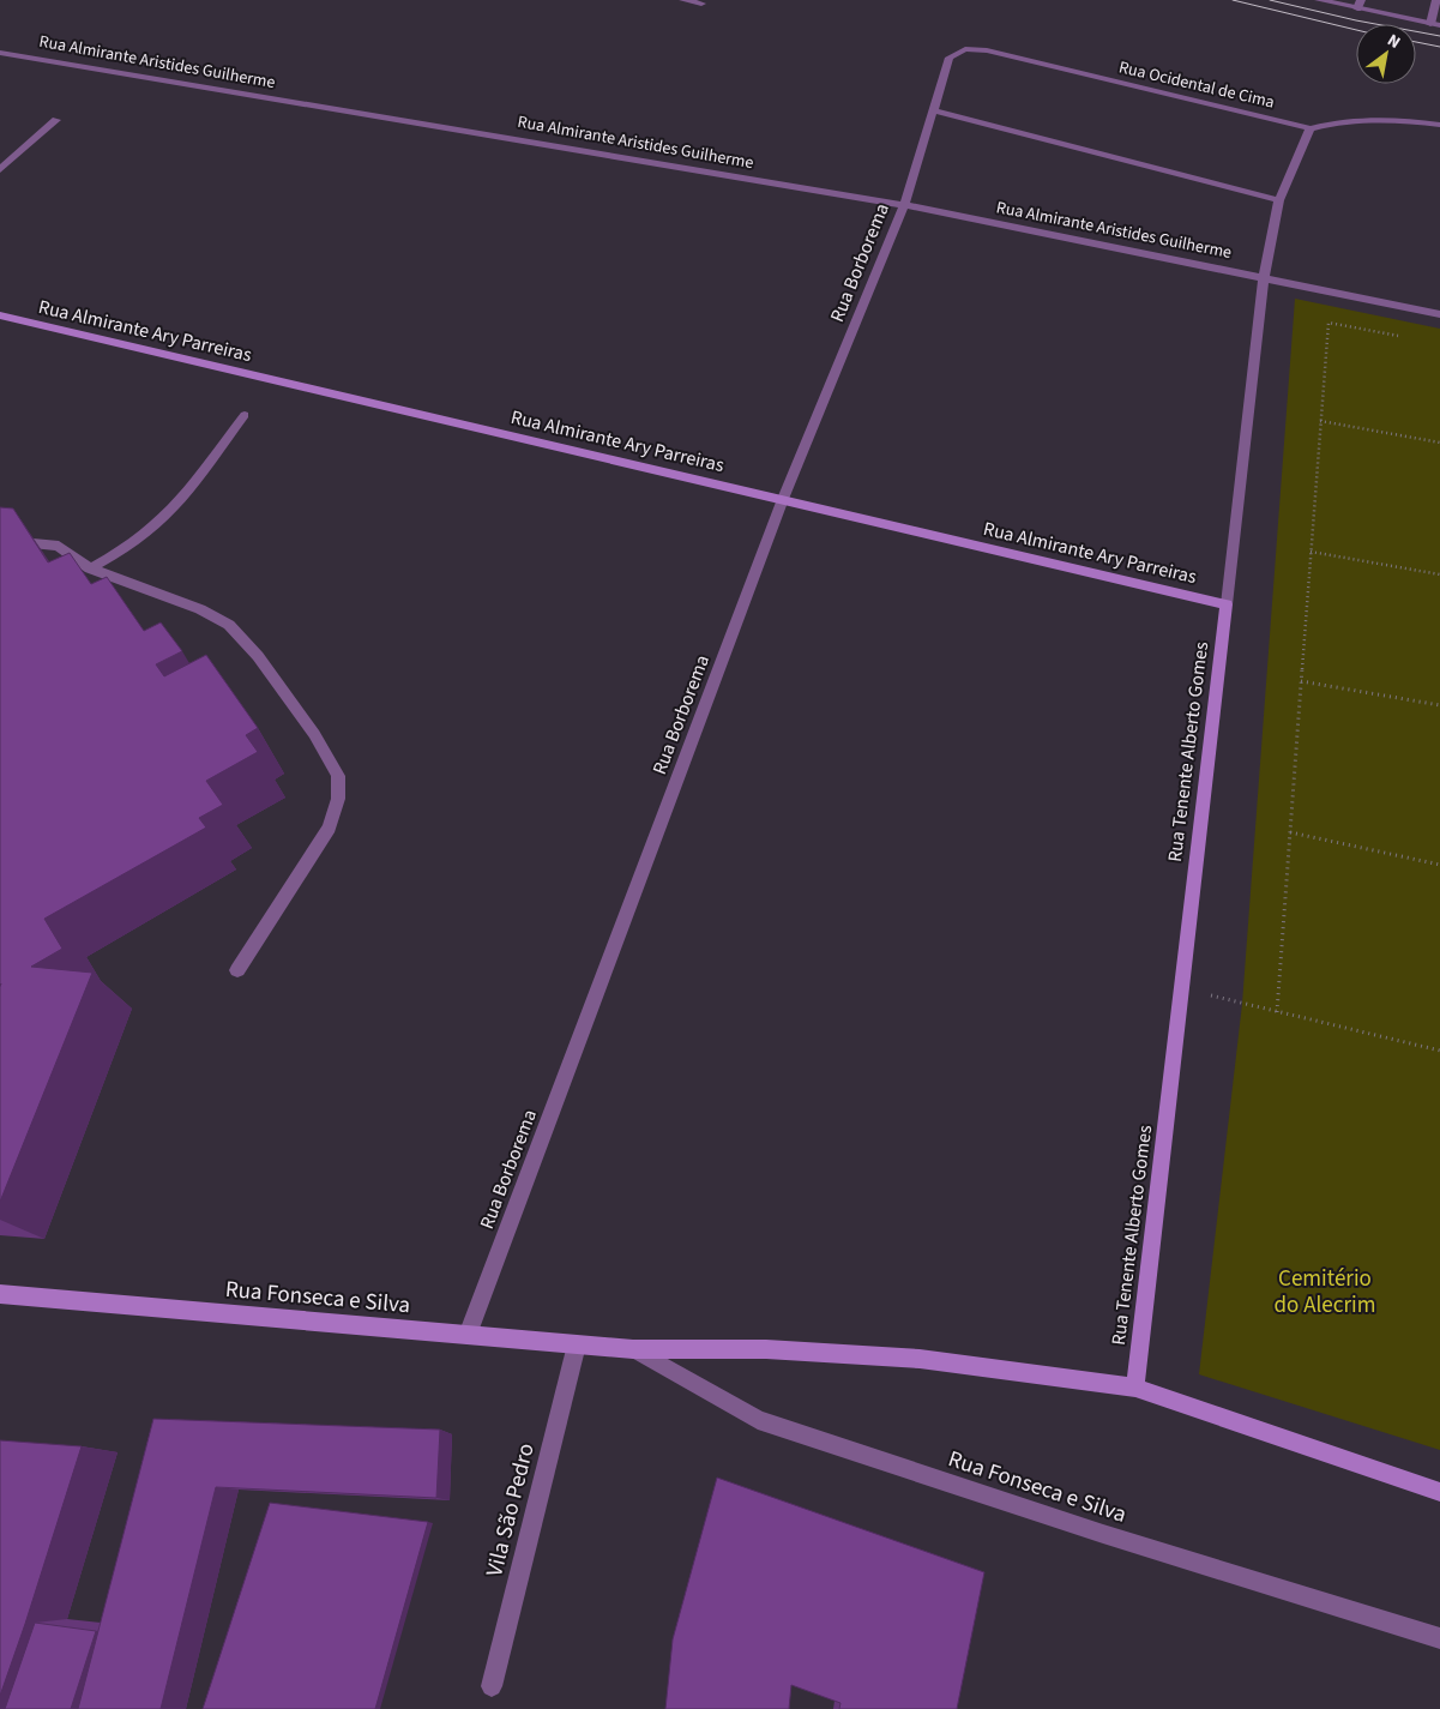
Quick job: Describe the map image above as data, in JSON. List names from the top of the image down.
{
  "streets": {
    "main road": ["Rua Almirante Ary Parreiras", "Rua Tenente Alberto Gomes", "Rua Fonseca e Silva"],
    "street": [
      "Rua Almirante Aristides Guilherme",
      "Rua Ocidental de Cima",
      "Rua Borborema",
      "Vila São Pedro"
    ]
  },
  "crossings": [
    ["Rua Almirante Aristides Guilherme", "Rua Borborema"],
    ["Rua Almirante Aristides Guilherme", "Rua Tenente Alberto Gomes"],
    ["Rua Ocidental de Cima", "Rua Borborema"],
    ["Rua Ocidental de Cima", "Rua Tenente Alberto Gomes"],
    ["Rua Borborema", "Rua Almirante Ary Parreiras"],
    ["Rua Borborema", "Rua Fonseca e Silva"],
    ["Rua Almirante Ary Parreiras", "Rua Tenente Alberto Gomes"],
    ["Rua Tenente Alberto Gomes", "Rua Fonseca e Silva"],
    ["Rua Fonseca e Silva", "Vila São Pedro"]
  ],
  "parks": ["Cemitério do Alecrim"],
  "north": "top right"
}
